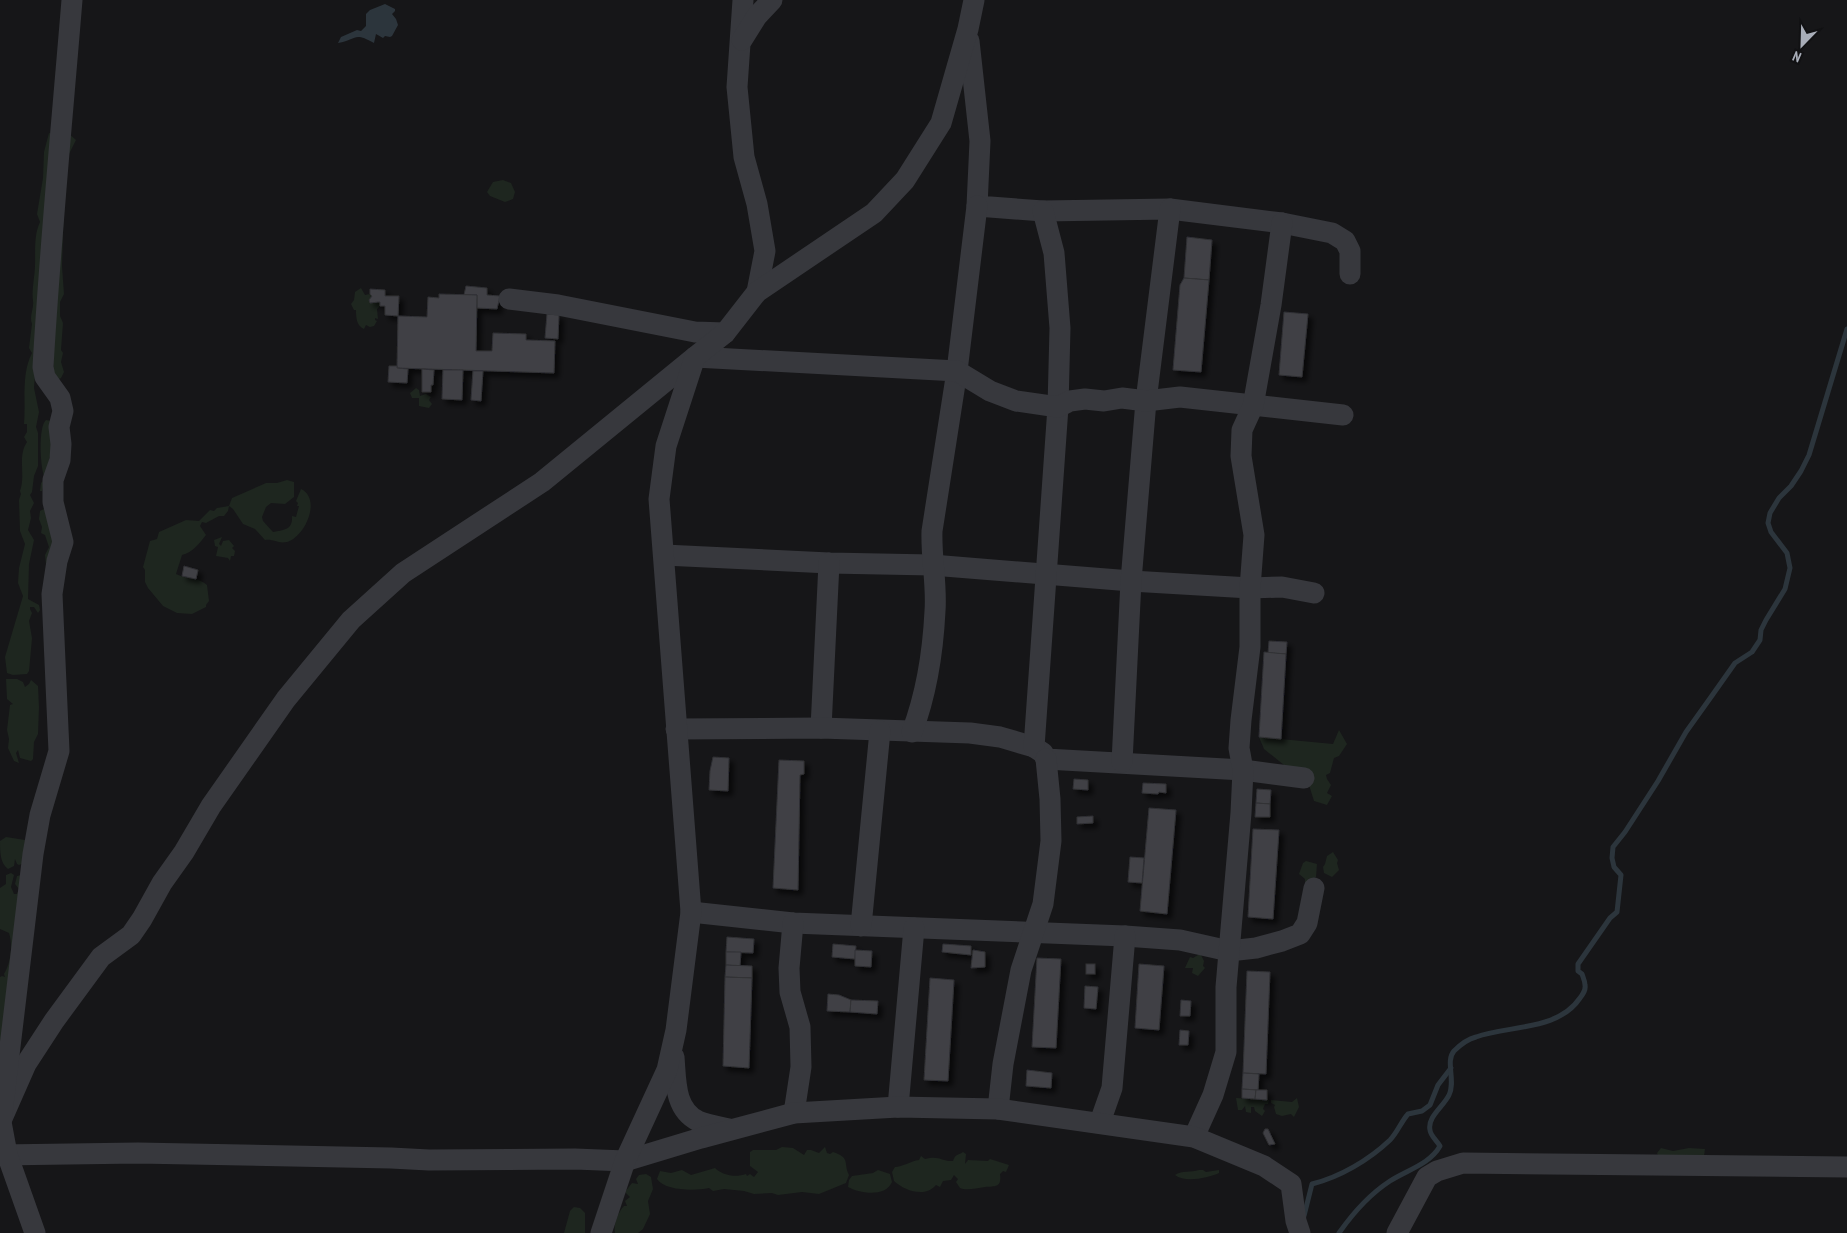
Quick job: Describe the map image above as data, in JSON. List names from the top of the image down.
{
  "north": "bottom left"
}
